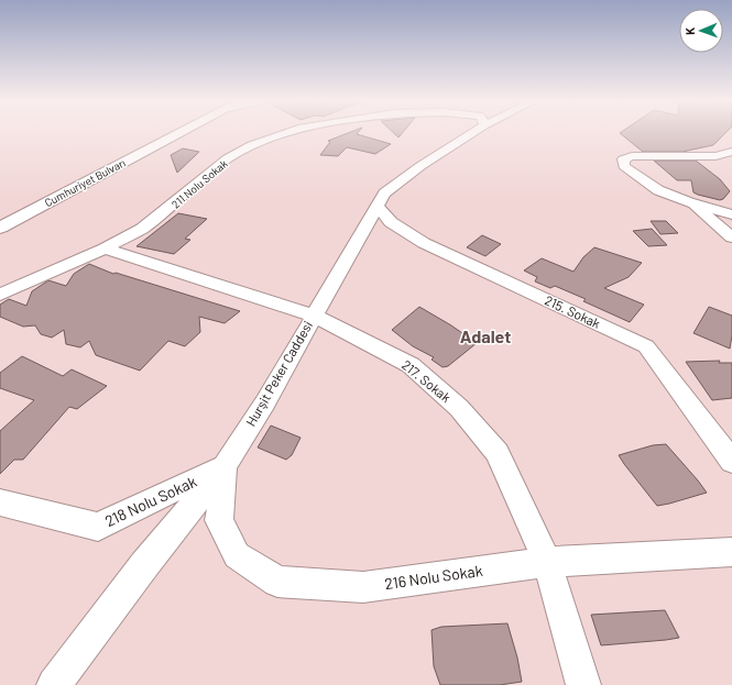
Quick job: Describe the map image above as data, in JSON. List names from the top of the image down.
{
  "streets": {
    "main road": ["Cumhuriyet Bulvarı"],
    "street": [
      "211 Nolu Sokak",
      "215. Sokak",
      "Hurşit Peker Caddesi",
      "217. Sokak",
      "218 Nolu Sokak",
      "216 Nolu Sokak"
    ]
  },
  "crossings": [
    ["211 Nolu Sokak", "217. Sokak"],
    ["215. Sokak", "Hurşit Peker Caddesi"],
    ["Hurşit Peker Caddesi", "217. Sokak"],
    ["Hurşit Peker Caddesi", "218 Nolu Sokak"],
    ["Hurşit Peker Caddesi", "216 Nolu Sokak"],
    ["217. Sokak", "216 Nolu Sokak"],
    ["218 Nolu Sokak", "216 Nolu Sokak"]
  ],
  "districts": ["Adalet"],
  "north": "left"
}
